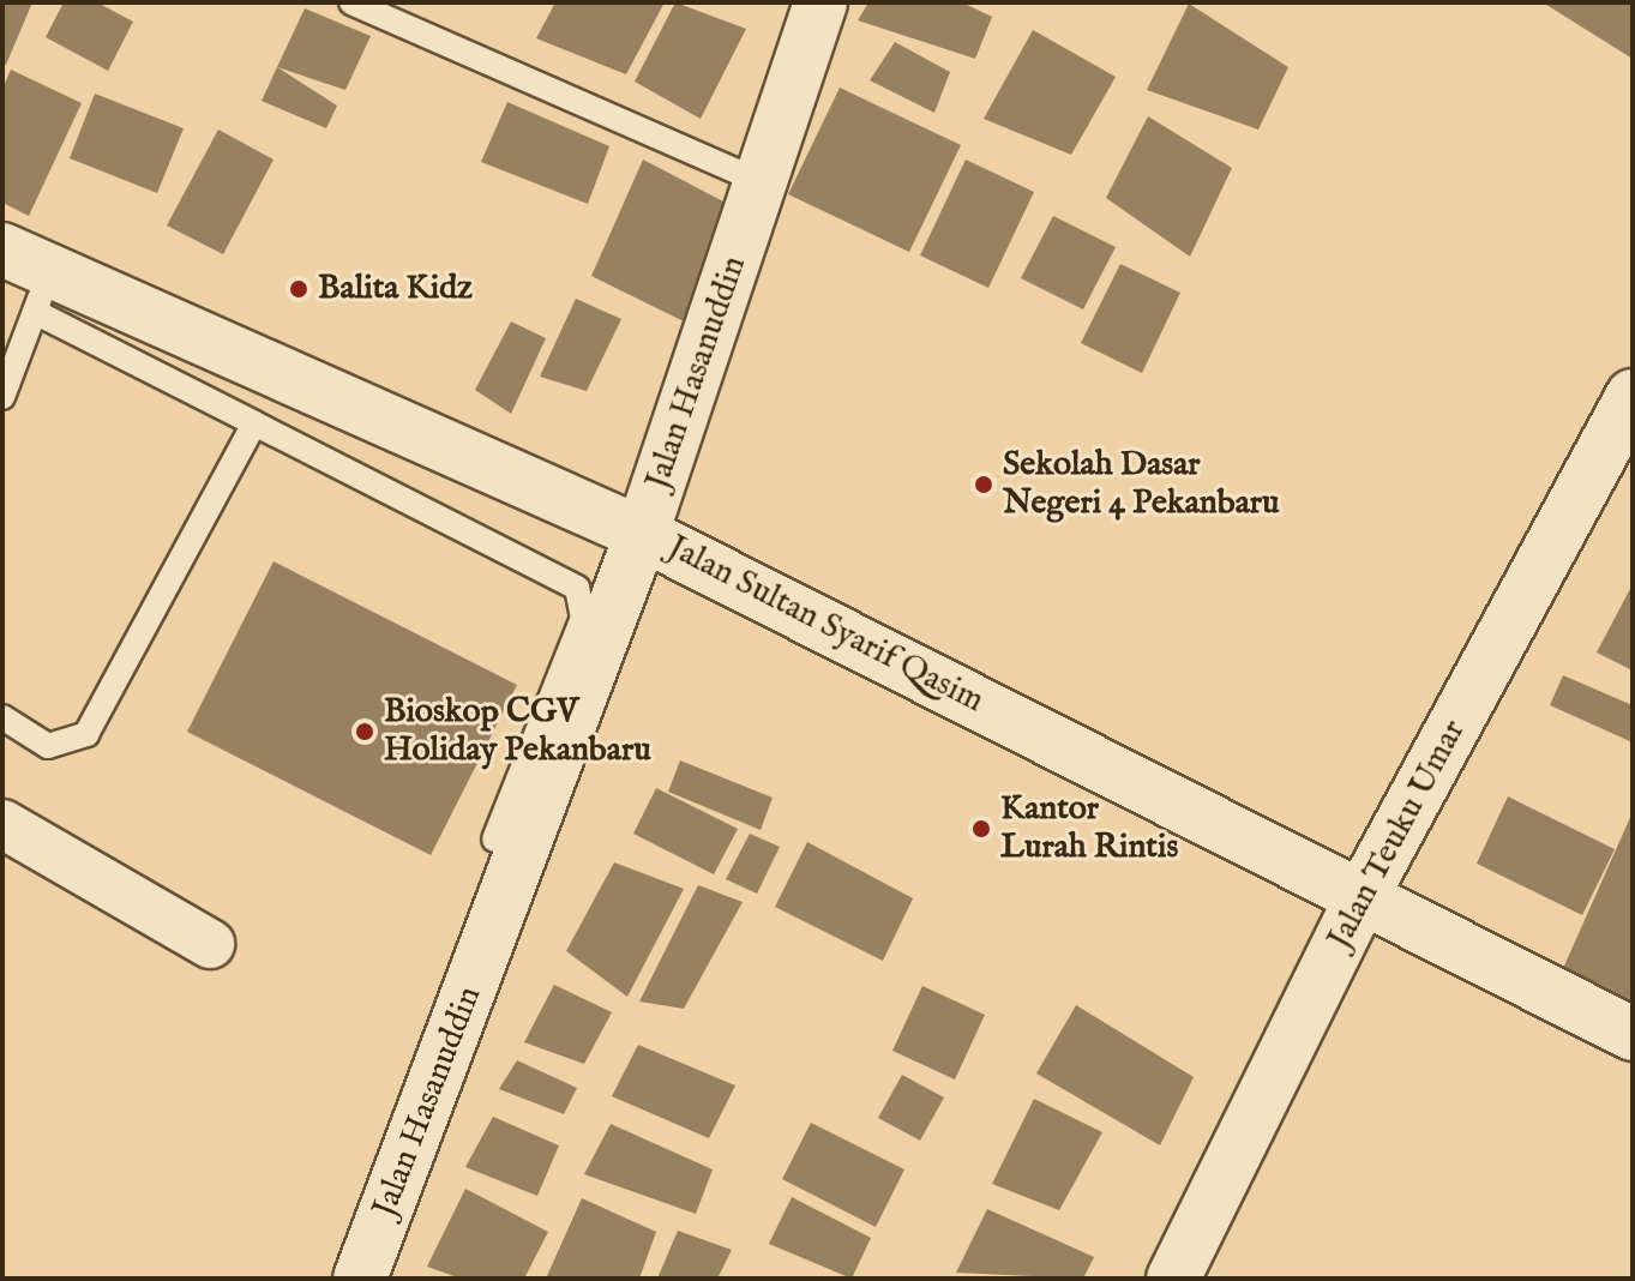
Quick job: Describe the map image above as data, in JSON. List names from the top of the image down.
{
  "streets": {
    "street": ["Jalan Hasanuddin", "Jalan Sultan Syarif Qasim", "Jalan Teuku Umar"]
  },
  "crossings": [
    ["Jalan Hasanuddin", "Jalan Sultan Syarif Qasim"],
    ["Jalan Sultan Syarif Qasim", "Jalan Teuku Umar"]
  ],
  "places": [
    "Balita Kidz",
    "Sekolah Dasar Negeri 4 Pekanbaru",
    "Bioskop CGV Holiday Pekanbaru",
    "Kantor Lurah Rintis"
  ]
}
